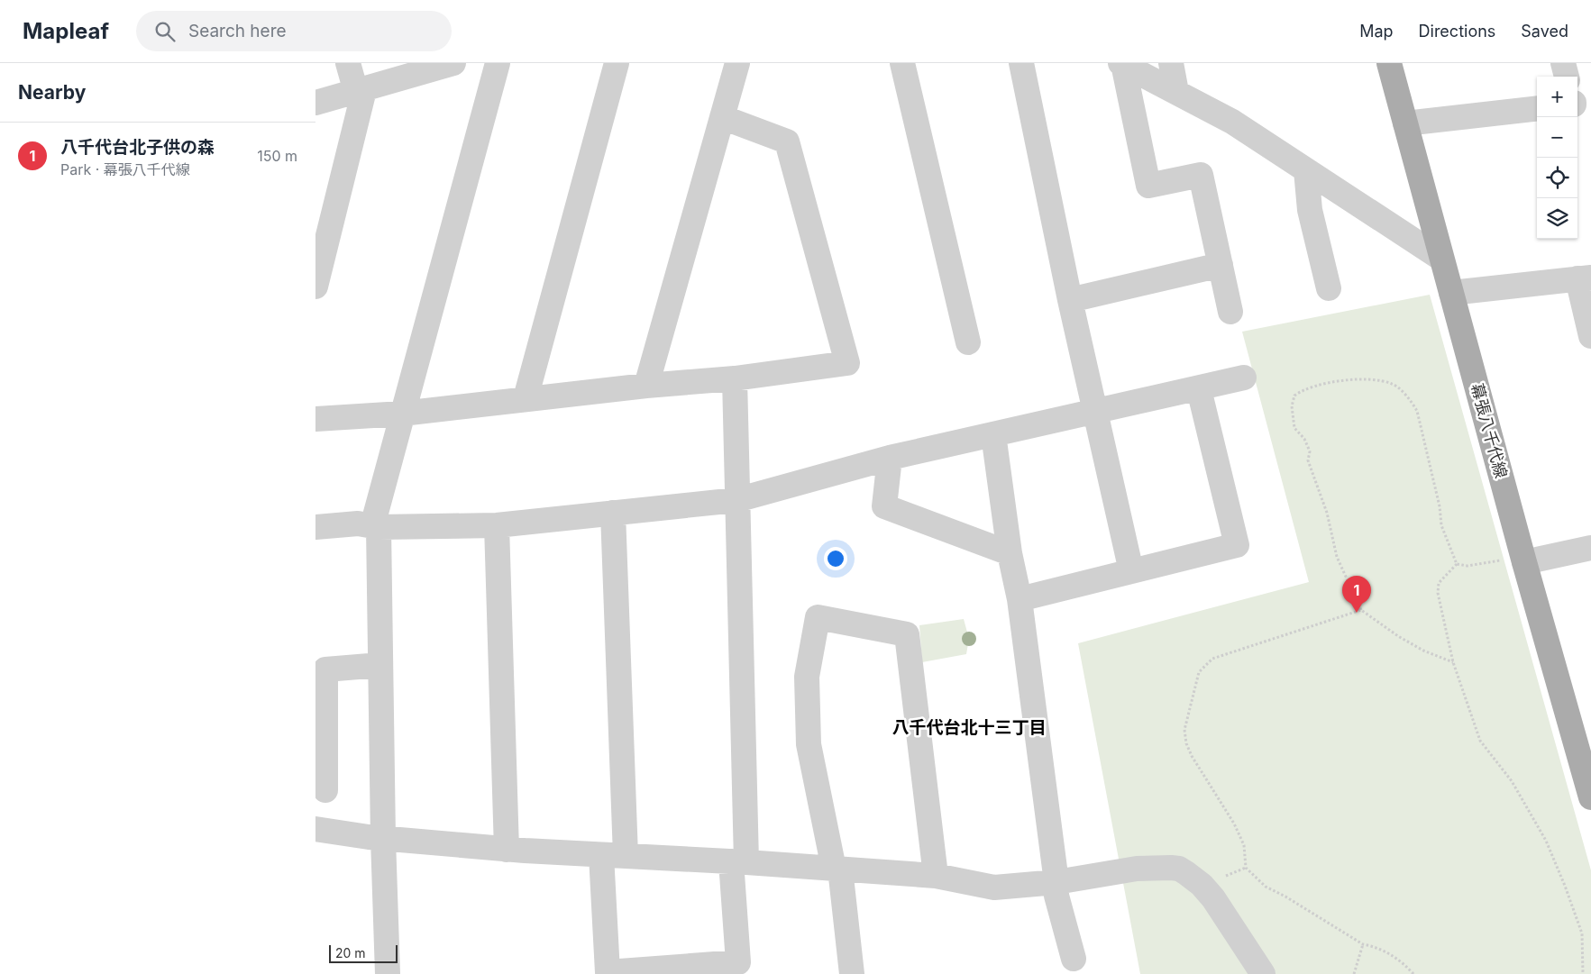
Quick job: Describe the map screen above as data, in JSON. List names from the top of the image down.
{
  "streets": {
    "main road": ["幕張八千代線"]
  },
  "districts": ["八千代台北十三丁目"],
  "scale_bar": "20 m",
  "page": {
    "header": "Mapleaf",
    "search": "Search here",
    "nav": ["Map", "Directions", "Saved"],
    "heading": "Nearby",
    "map_buttons": ["+", "−"],
    "list": [
      {
        "mark": "1",
        "name": "八千代台北子供の森",
        "note": "Park · 幕張八千代線",
        "value": "150 m"
      }
    ],
    "pins": "1",
    "scale": "20 m"
  }
}
